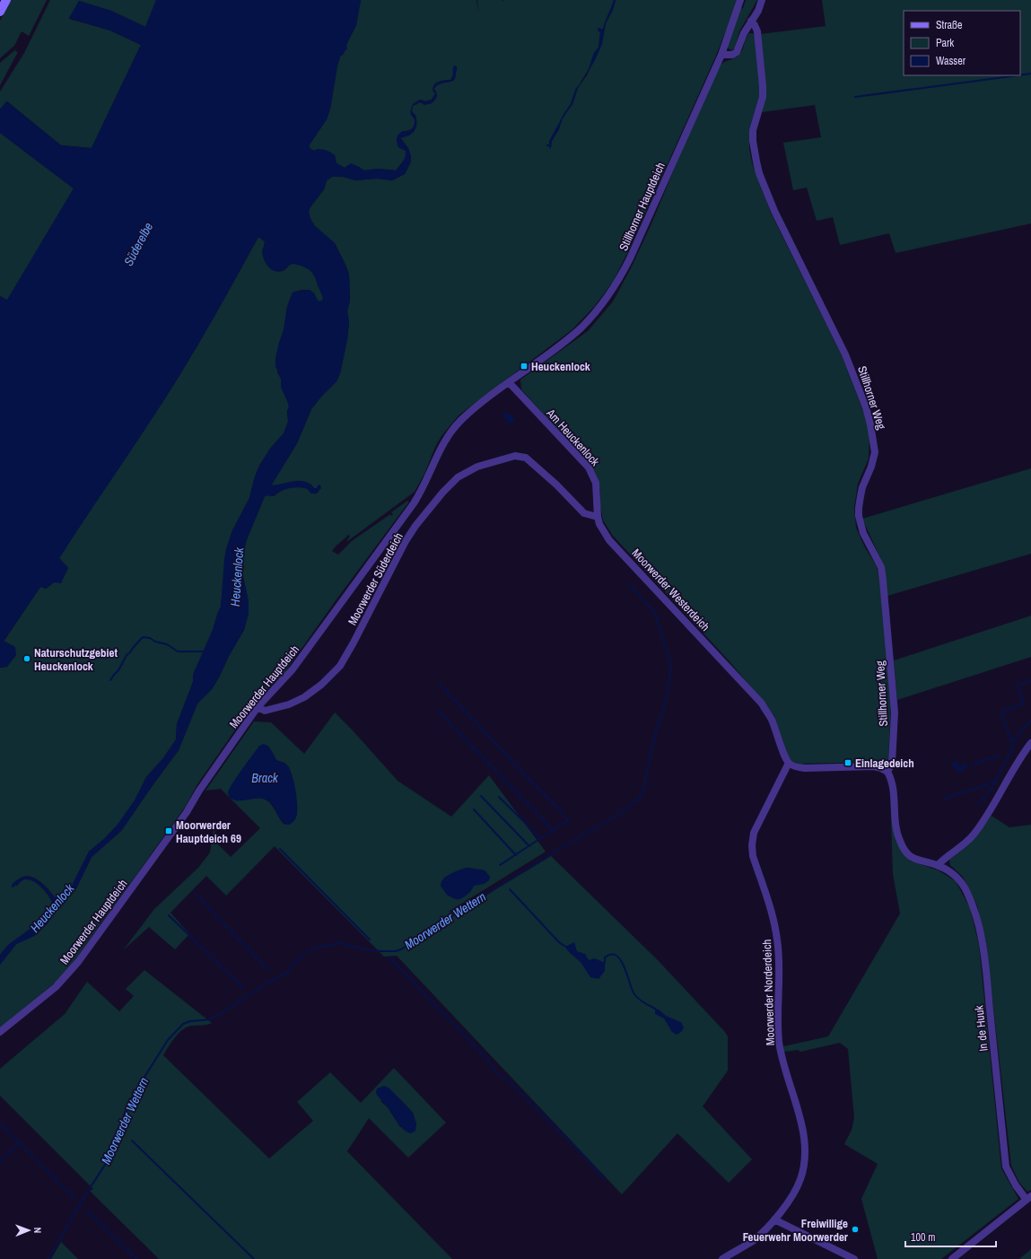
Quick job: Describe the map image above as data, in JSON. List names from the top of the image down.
{
  "streets": {
    "street": [
      "Stillhorner Hauptdeich",
      "Stillhorner Weg",
      "Am Heuckenlock",
      "Moorwerder Süderdeich",
      "Moorwerder Westerdeich",
      "Moorwerder Hauptdeich",
      "Moorwerder Norderdeich",
      "In de Huuk"
    ]
  },
  "crossings": [
    ["Stillhorner Hauptdeich", "Am Heuckenlock"],
    ["Stillhorner Hauptdeich", "Moorwerder Hauptdeich"],
    ["Am Heuckenlock", "Moorwerder Süderdeich"],
    ["Am Heuckenlock", "Moorwerder Westerdeich"],
    ["Am Heuckenlock", "Moorwerder Hauptdeich"],
    ["Moorwerder Süderdeich", "Moorwerder Westerdeich"],
    ["Moorwerder Süderdeich", "Moorwerder Hauptdeich"],
    ["Moorwerder Westerdeich", "Moorwerder Norderdeich"]
  ],
  "water": [
    "Süderelbe",
    "Heuckenlock",
    "Brack",
    "Moorwerder Wettern"
  ],
  "places": {
    "transit": ["Heuckenlock", "Einlagedeich", "Moorwerder Hauptdeich 69"],
    "other": ["Naturschutzgebiet Heuckenlock", "Freiwillige Feuerwehr Moorwerder"]
  },
  "legend": ["Straße", "Park", "Wasser"],
  "scale_bar": "100 m",
  "north": "right"
}
